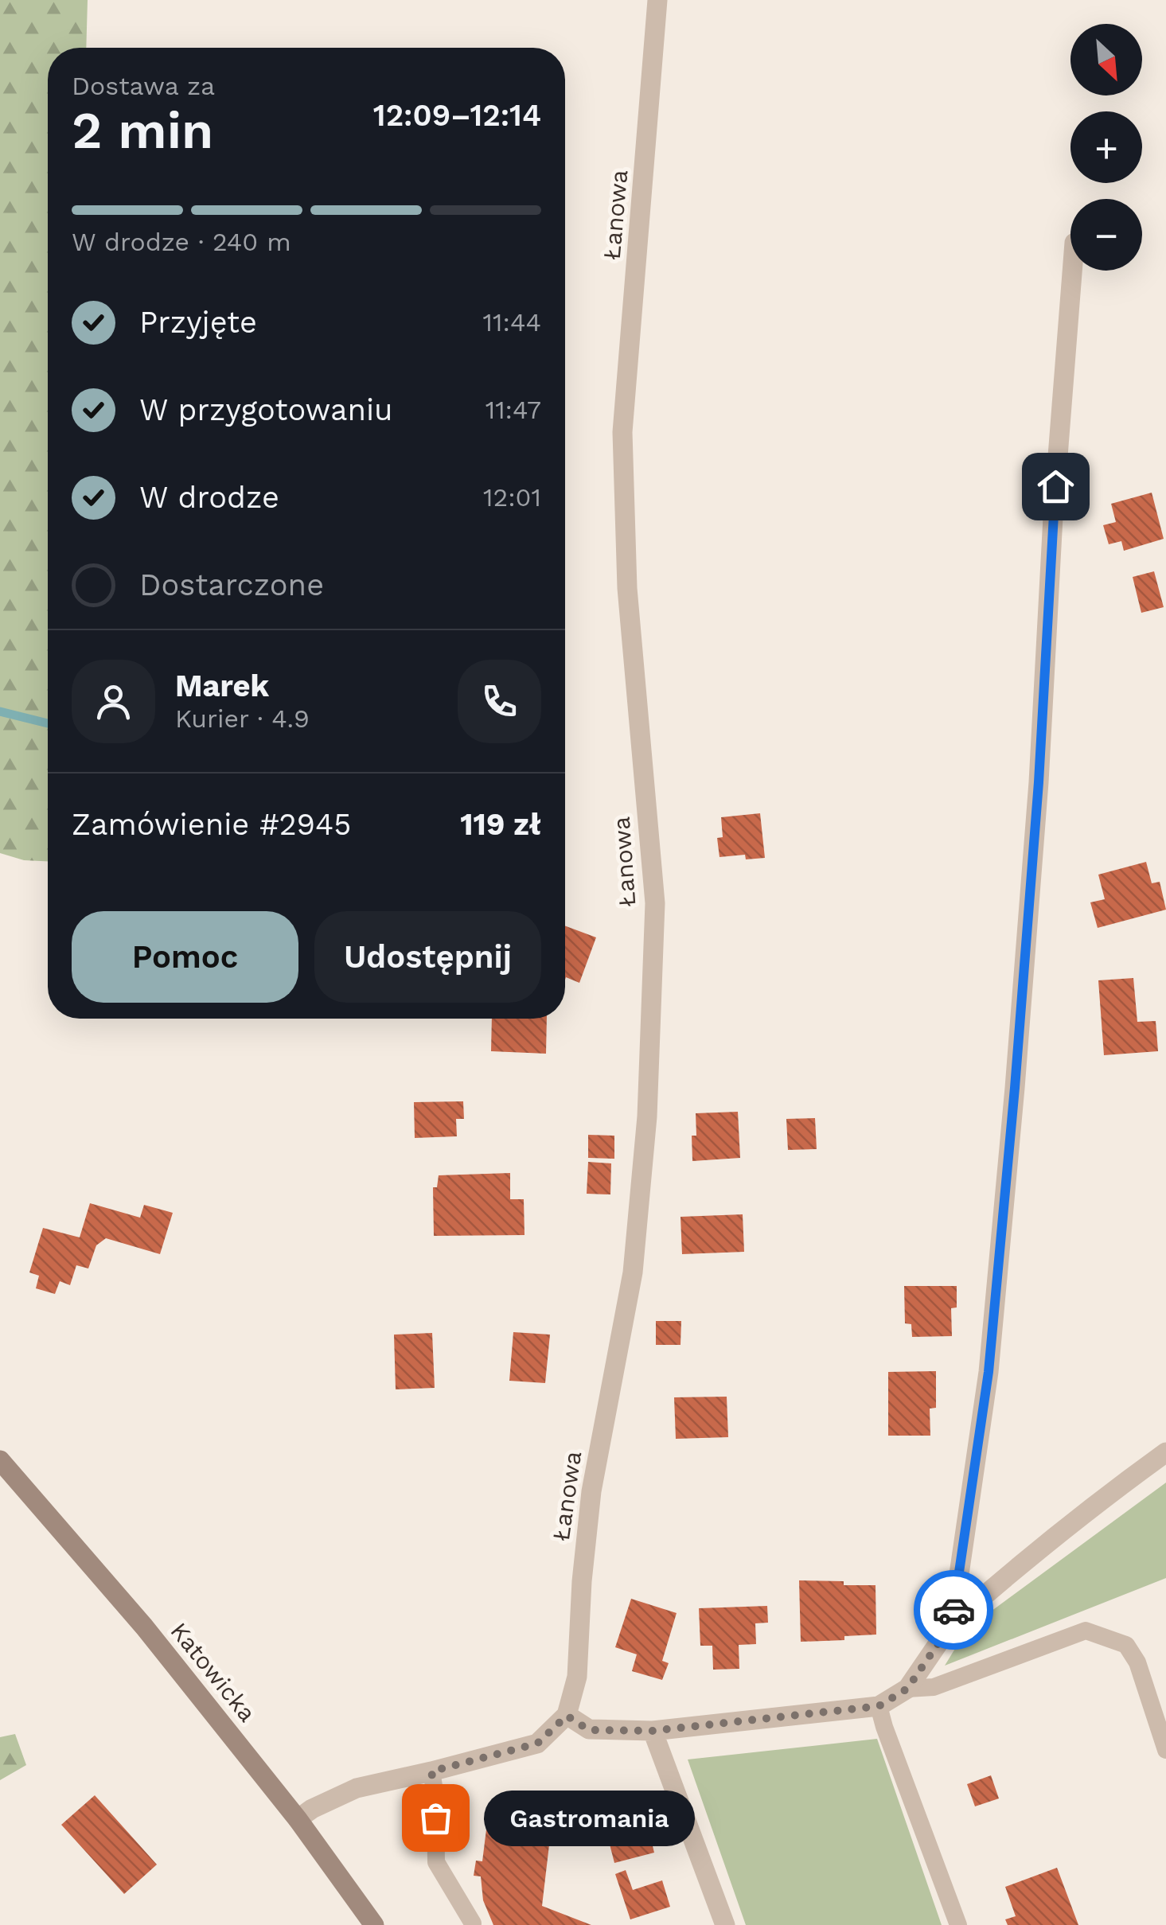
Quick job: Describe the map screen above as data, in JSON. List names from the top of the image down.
{
  "streets": {
    "main road": ["Katowicka"],
    "street": ["Łanowa"]
  },
  "places": ["Gastromania"],
  "north": "bottom right",
  "page": {
    "map_buttons": ["+", "−"],
    "heading": ["2 min", "Dostawa za", "12:09–12:14"],
    "panel": [
      "Marek",
      "Kurier · 4.9",
      "Zamówienie #2945",
      "119 zł"
    ],
    "bar": "W drodze · 240 m",
    "list": [
      ["Przyjęte", "11:44"],
      ["W przygotowaniu", "11:47"],
      ["W drodze", "12:01"],
      "Dostarczone"
    ],
    "buttons": ["Pomoc", "Udostępnij"],
    "bubble": "Gastromania"
  }
}
